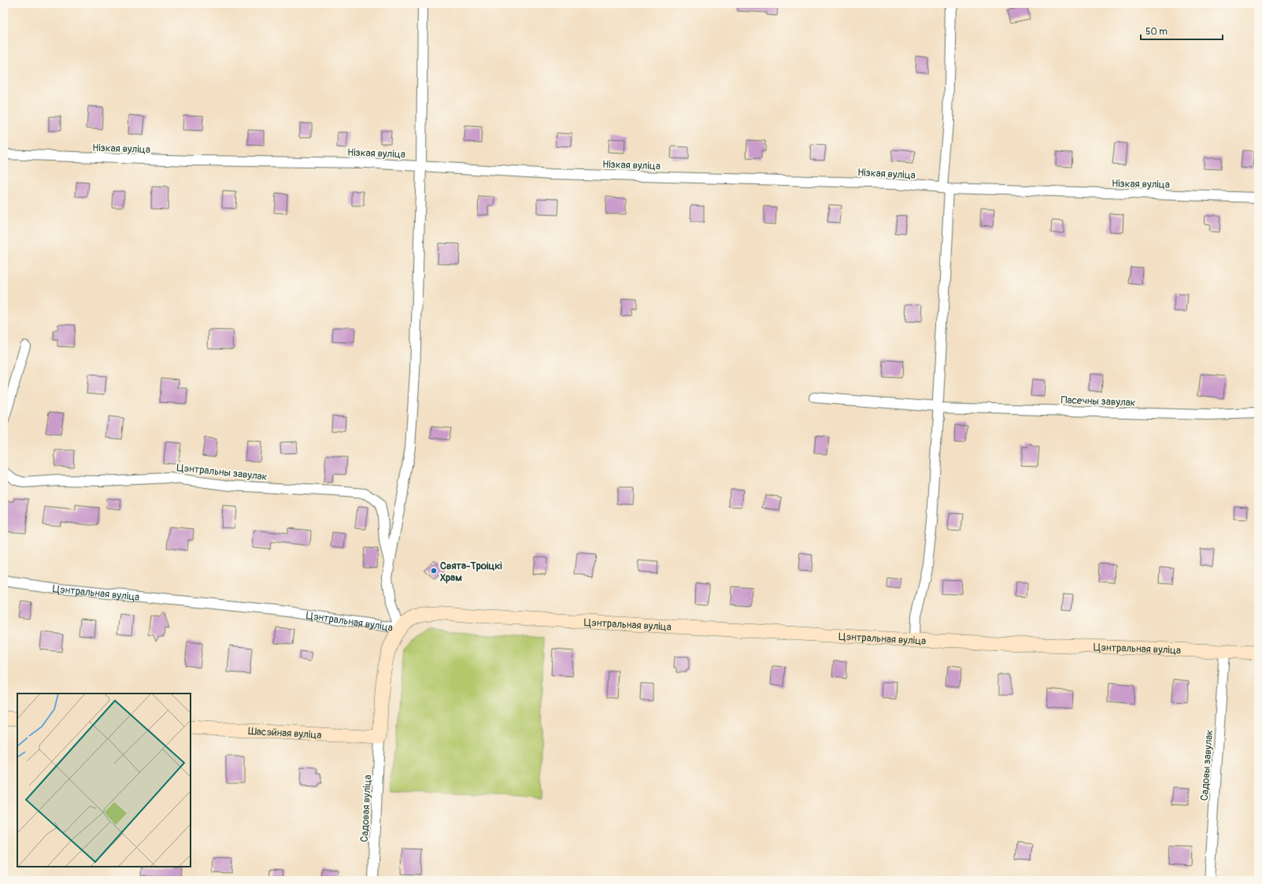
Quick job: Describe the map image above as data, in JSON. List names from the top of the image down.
{
  "streets": {
    "main road": ["Цэнтральная вуліца", "Шасэйная вуліца"],
    "street": [
      "Нізкая вуліца",
      "Пасечны завулак",
      "Цэнтральны завулак",
      "Садовы завулак",
      "Садовая вуліца"
    ]
  },
  "crossings": [
    ["Цэнтральная вуліца", "Садовы завулак"],
    ["Шасэйная вуліца", "Садовая вуліца"]
  ],
  "places": ["Свята-Троіцкі Храм"],
  "scale_bar": "50 m"
}
